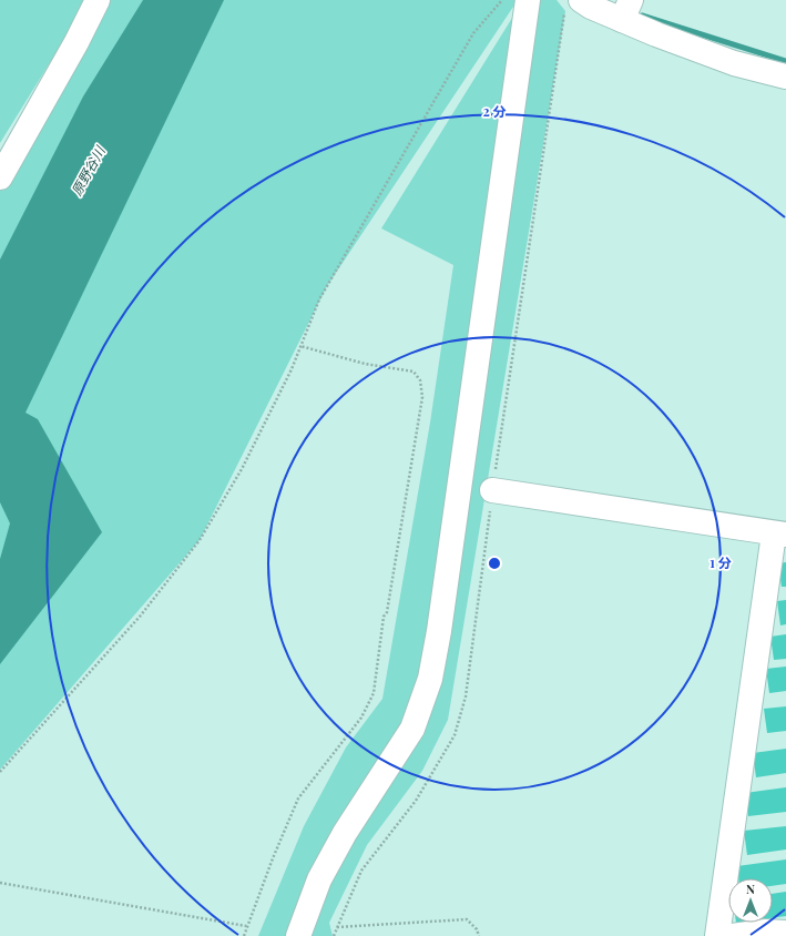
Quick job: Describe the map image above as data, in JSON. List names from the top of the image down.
{
  "water": ["原野谷川"],
  "north": "top",
  "rings": ["2 分", "1 分"]
}
